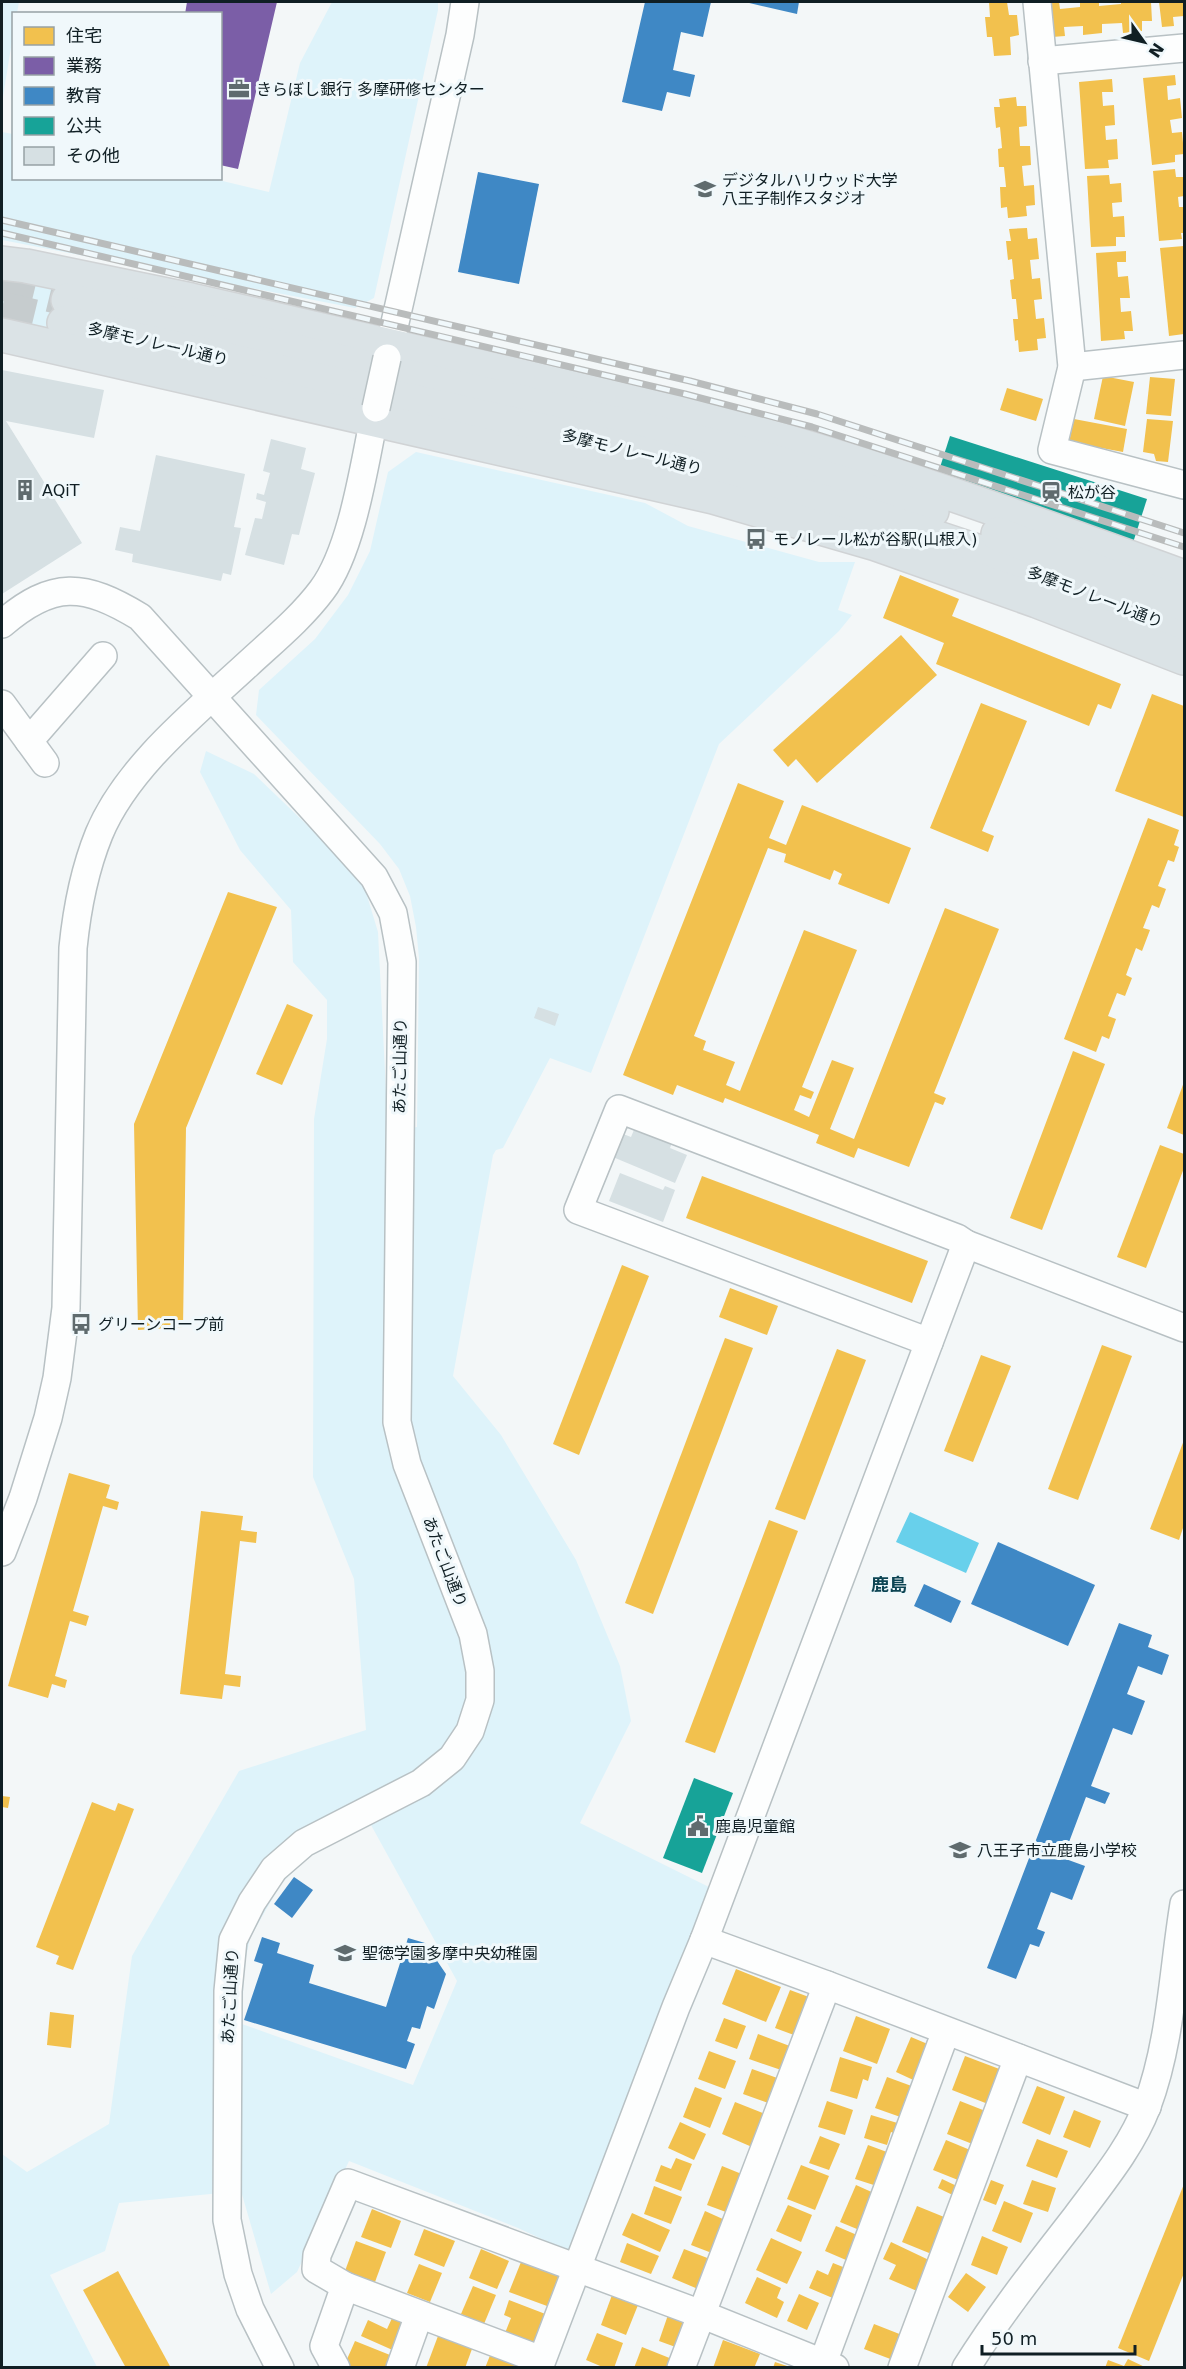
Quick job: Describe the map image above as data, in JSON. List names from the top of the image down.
{
  "streets": {
    "main road": ["多摩モノレール通り"],
    "street": ["あたご山通り"]
  },
  "districts": ["鹿島"],
  "places": {
    "office": ["きらぼし銀行 多摩研修センター"],
    "school or university": ["デジタルハリウッド大学 八王子制作スタジオ", "八王子市立鹿島小学校", "聖徳学園多摩中央幼稚園"],
    "building": ["AQiT"],
    "station": ["松が谷"],
    "bus stop": ["モノレール松が谷駅(山根入)", "グリーンコープ前"],
    "public building": ["鹿島児童館"]
  },
  "legend": [
    "住宅",
    "業務",
    "教育",
    "公共",
    "その他"
  ],
  "scale_bar": "50 m",
  "north": "bottom right"
}
